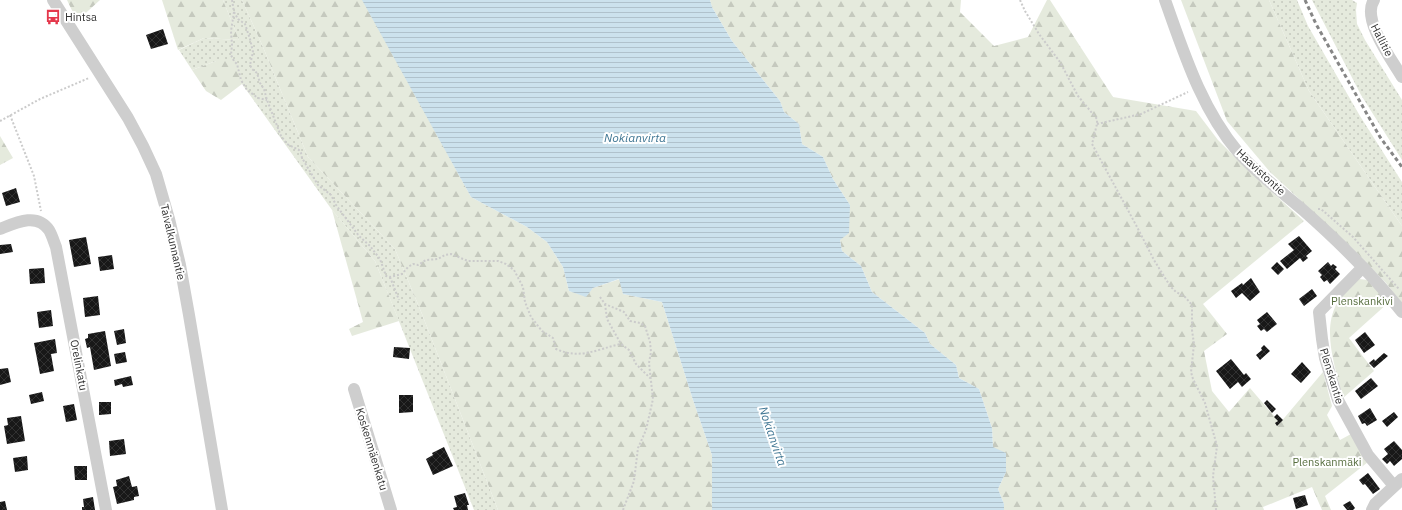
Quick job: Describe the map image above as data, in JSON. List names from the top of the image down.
{
  "streets": {
    "street": [
      "Hallitie",
      "Haavistontie",
      "Taivalkunnantie",
      "Orelinkatu",
      "Plenskantie",
      "Koskenmäenkatu"
    ]
  },
  "crossings": [
    ["Haavistontie", "Plenskantie"]
  ],
  "water": ["Nokianvirta"],
  "parks": ["Plenskankivi", "Plenskanmäki"],
  "places": {
    "bus stop": ["Hintsa"]
  }
}
